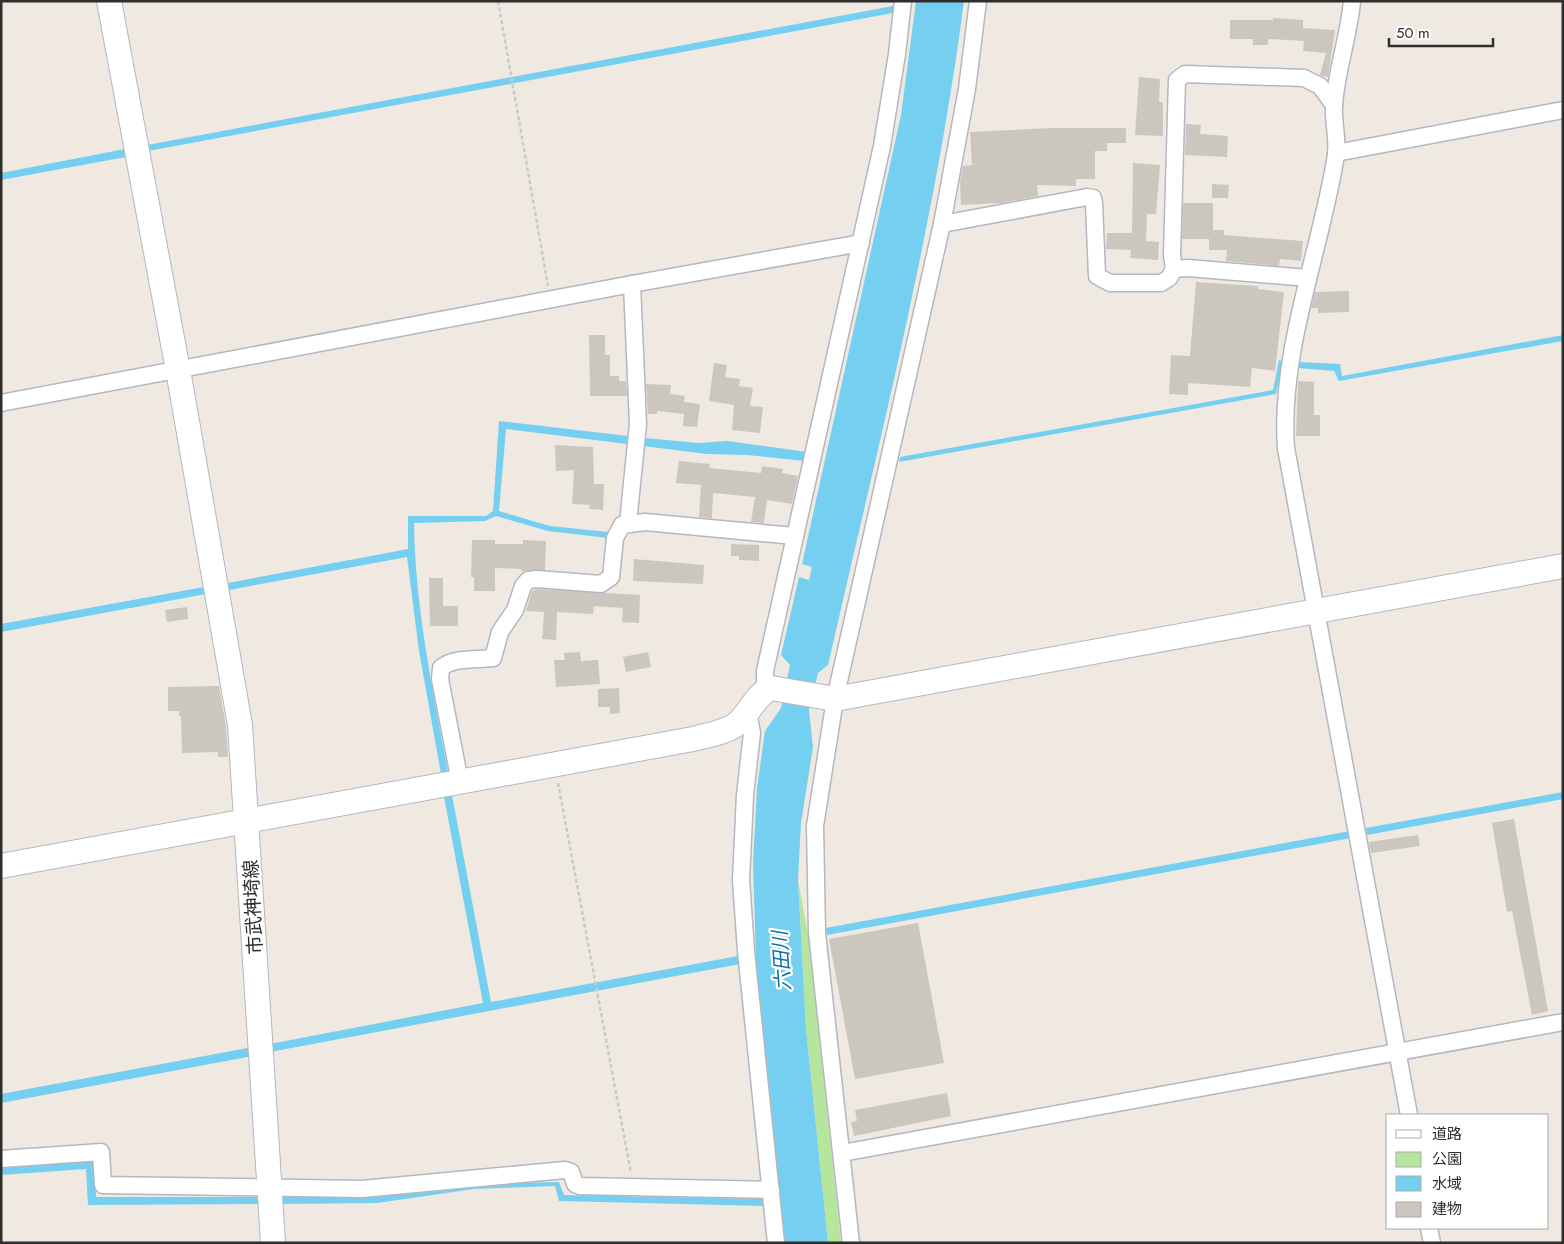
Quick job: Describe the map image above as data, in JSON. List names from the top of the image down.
{
  "streets": {
    "street": ["市武神埼線"]
  },
  "water": ["六田川"],
  "legend": [
    "道路",
    "公園",
    "水域",
    "建物"
  ],
  "scale_bar": "50 m"
}
